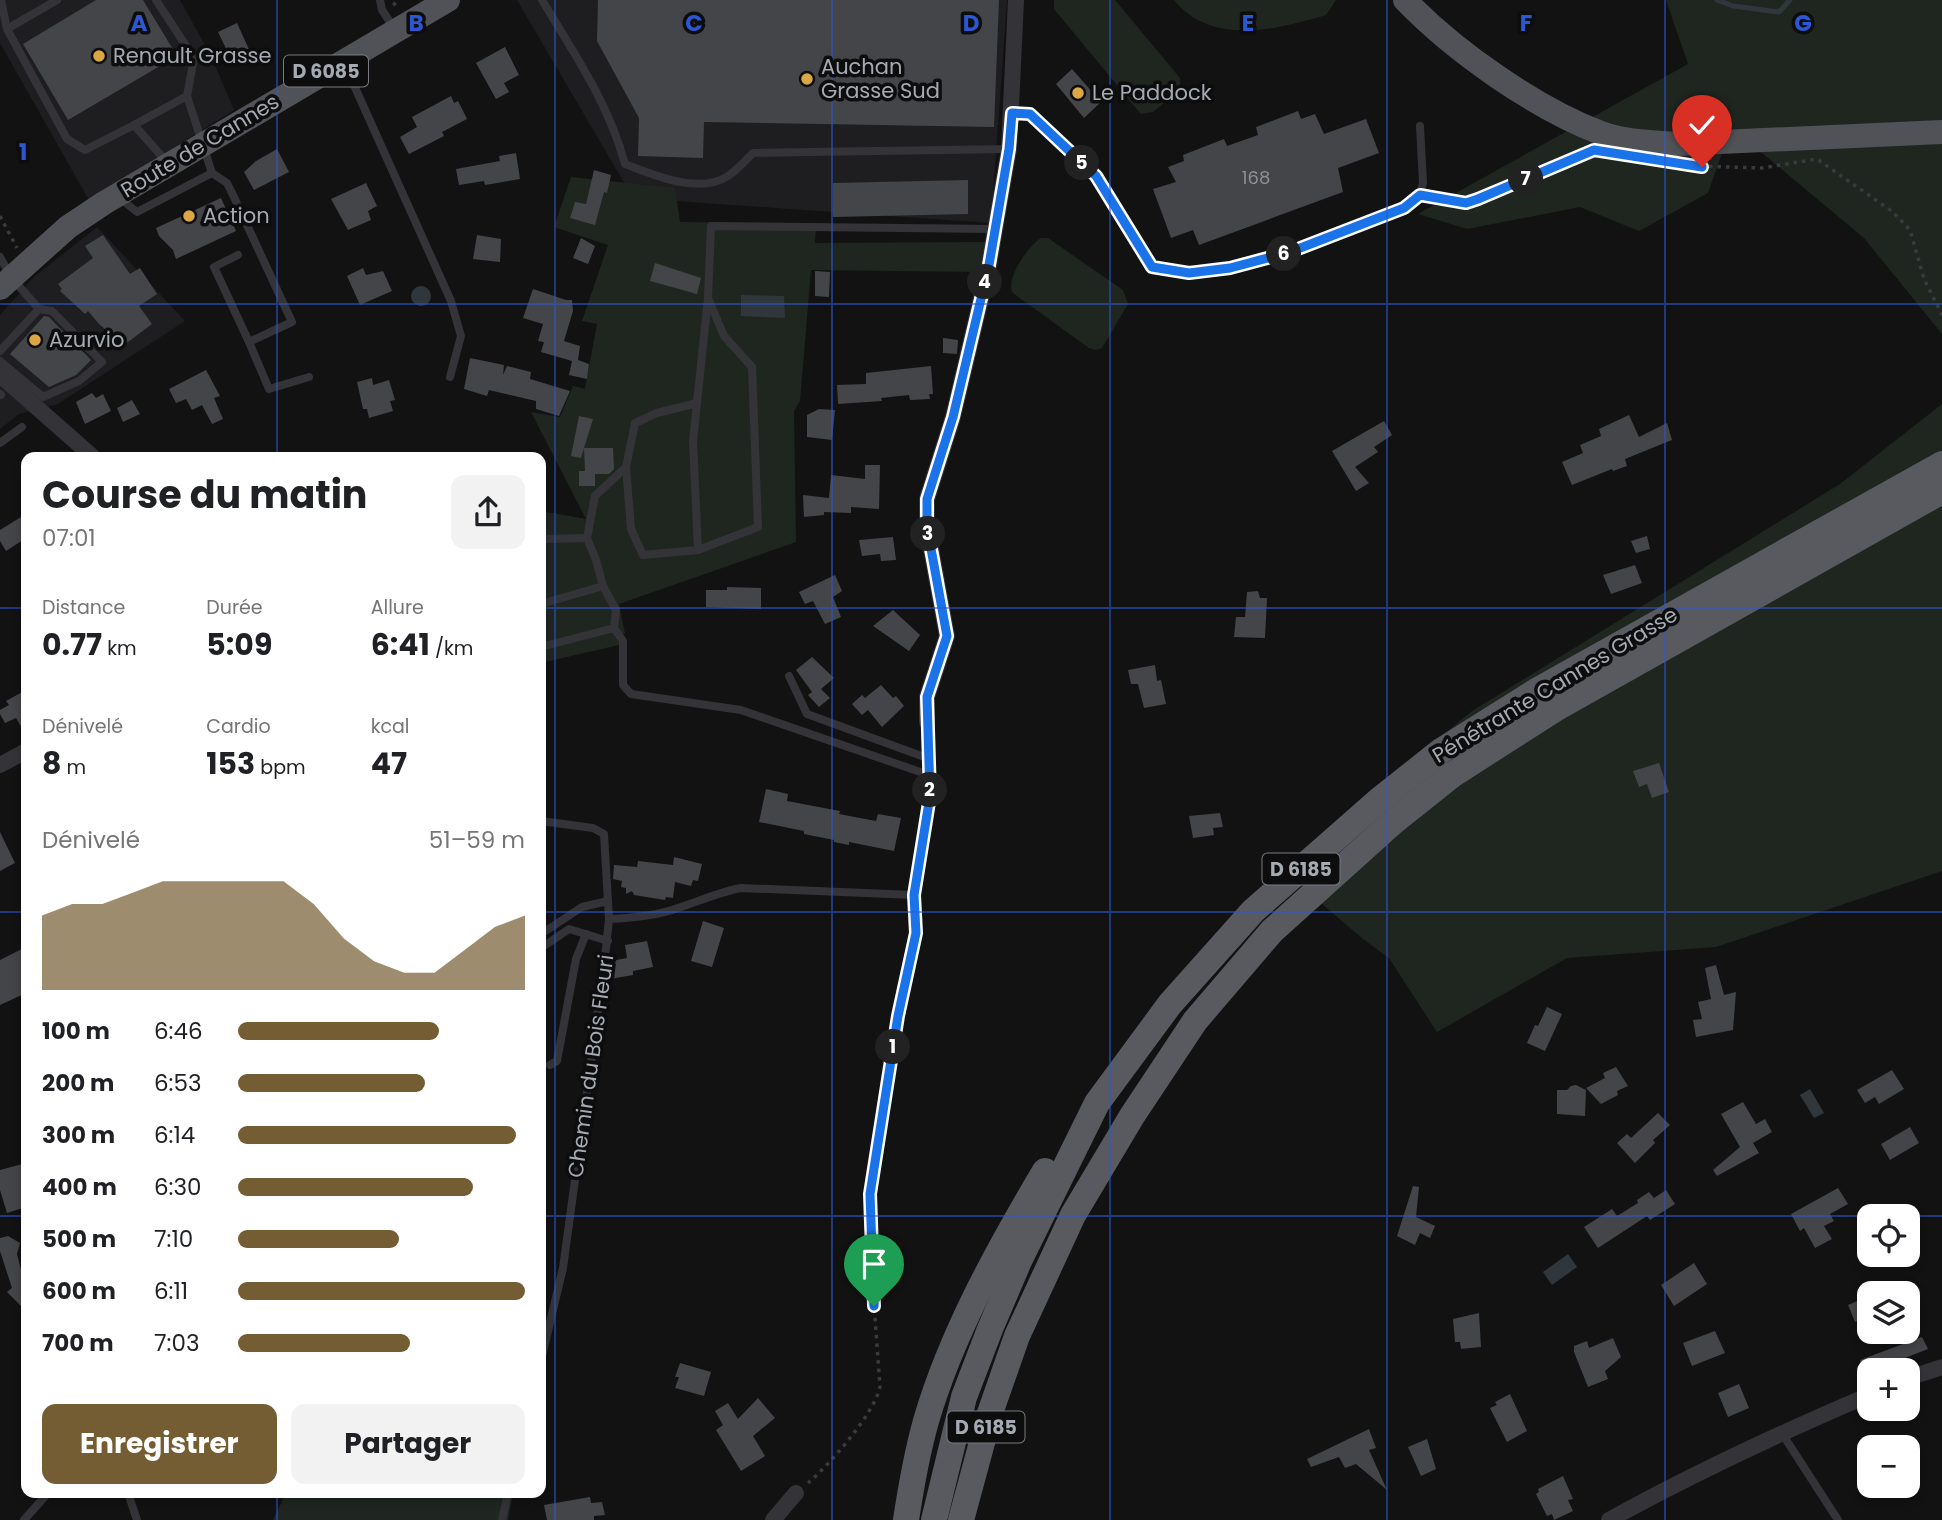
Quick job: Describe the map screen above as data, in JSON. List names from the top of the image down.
{
  "streets": {
    "highway": ["Pénétrante Cannes Grasse", "D 6185"],
    "main road": ["D 6085", "Route de Cannes"],
    "lane": ["Chemin du Bois Fleuri"]
  },
  "places": [
    "Renault Grasse",
    "Auchan Grasse Sud",
    "Le Paddock",
    "Action",
    "Azurvio"
  ],
  "house_numbers": ["168"],
  "page": {
    "pins": [
      "5",
      "7",
      "6",
      "4",
      "3",
      "2",
      "1"
    ],
    "heading": ["Course du matin", "07:01"],
    "stats": [
      ["Distance", "0.77 km"],
      ["Durée", "5:09"],
      ["Allure", "6:41 /km"],
      ["Dénivelé", "8 m"],
      ["Cardio", "153 bpm"],
      ["kcal", "47"]
    ],
    "chart": ["Dénivelé", "51–59 m"],
    "list": [
      {
        "name": "100 m",
        "note": "6:46"
      },
      {
        "name": "200 m",
        "note": "6:53"
      },
      {
        "name": "300 m",
        "note": "6:14"
      },
      {
        "name": "400 m",
        "note": "6:30"
      },
      {
        "name": "500 m",
        "note": "7:10"
      },
      {
        "name": "600 m",
        "note": "6:11"
      },
      {
        "name": "700 m",
        "note": "7:03"
      }
    ],
    "map_buttons": ["+", "−"],
    "buttons": ["Enregistrer", "Partager"]
  },
  "grid": {
    "columns": [
      "A",
      "B",
      "C",
      "D",
      "E",
      "F",
      "G"
    ],
    "rows": ["1"]
  }
}
